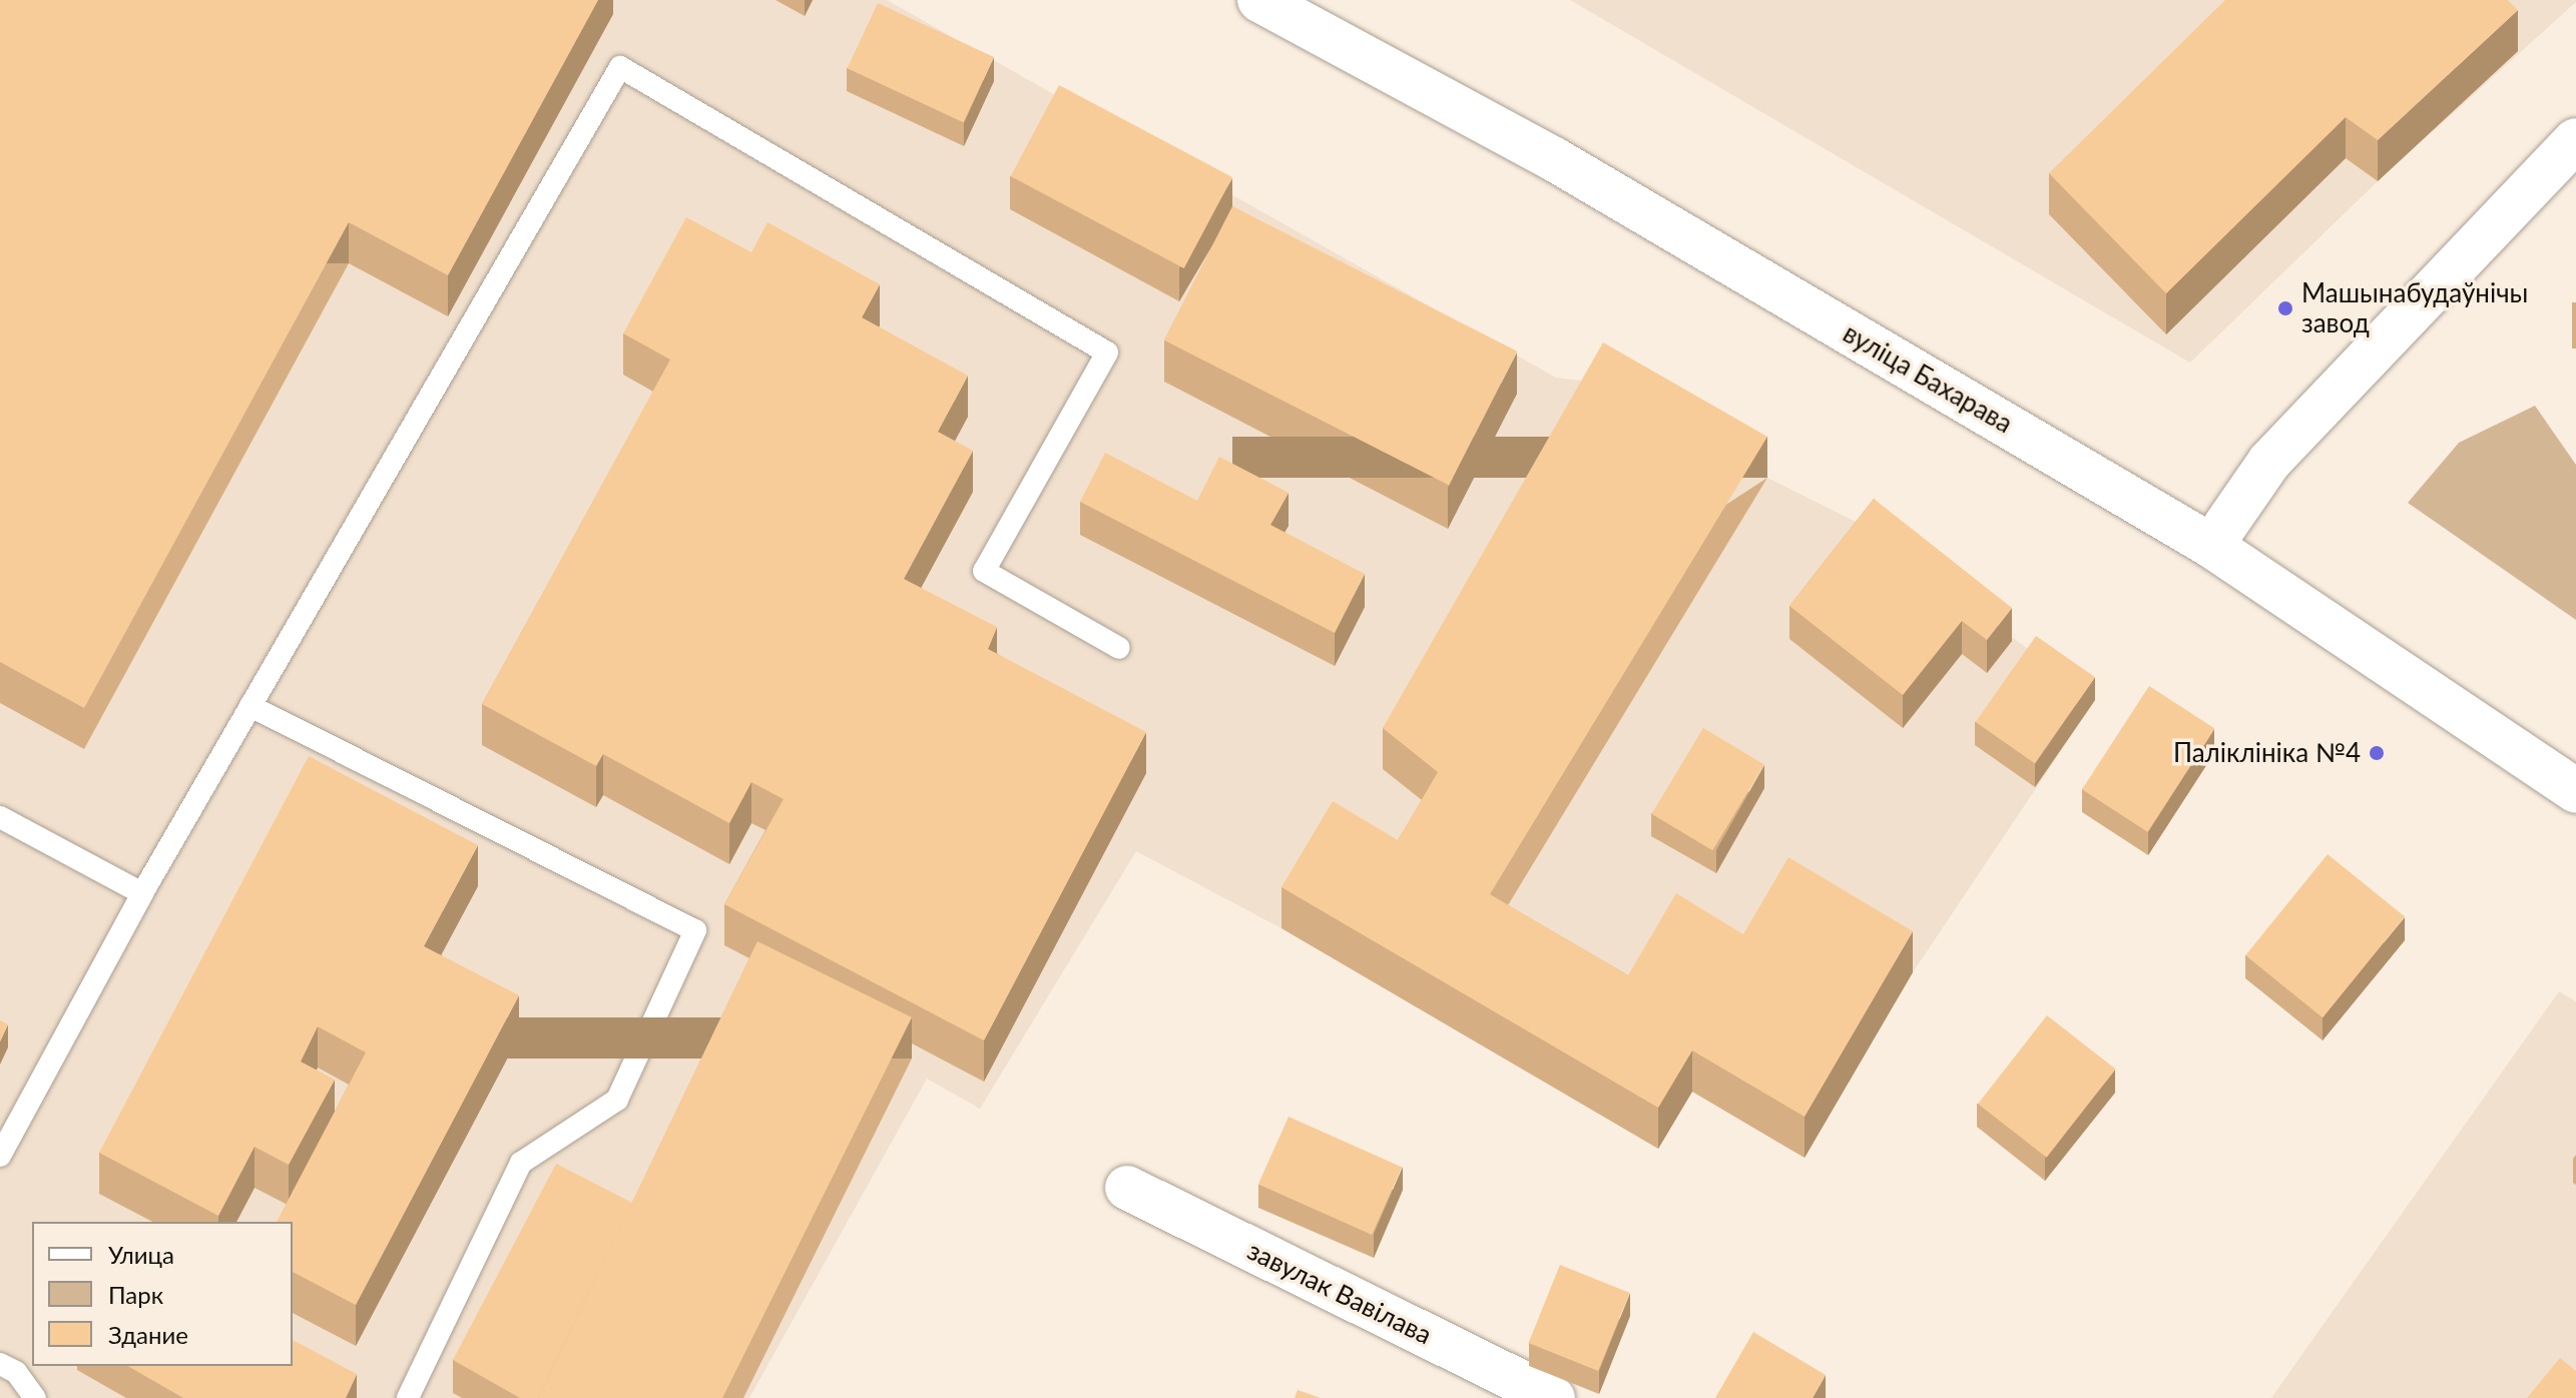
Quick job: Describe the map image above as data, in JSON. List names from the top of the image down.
{
  "streets": {
    "main road": ["вуліца Бахарава", "завулак Вавілава"]
  },
  "places": ["Машынабудаўнічы завод", "Паліклініка №4"],
  "legend": ["Улица", "Парк", "Здание"]
}
